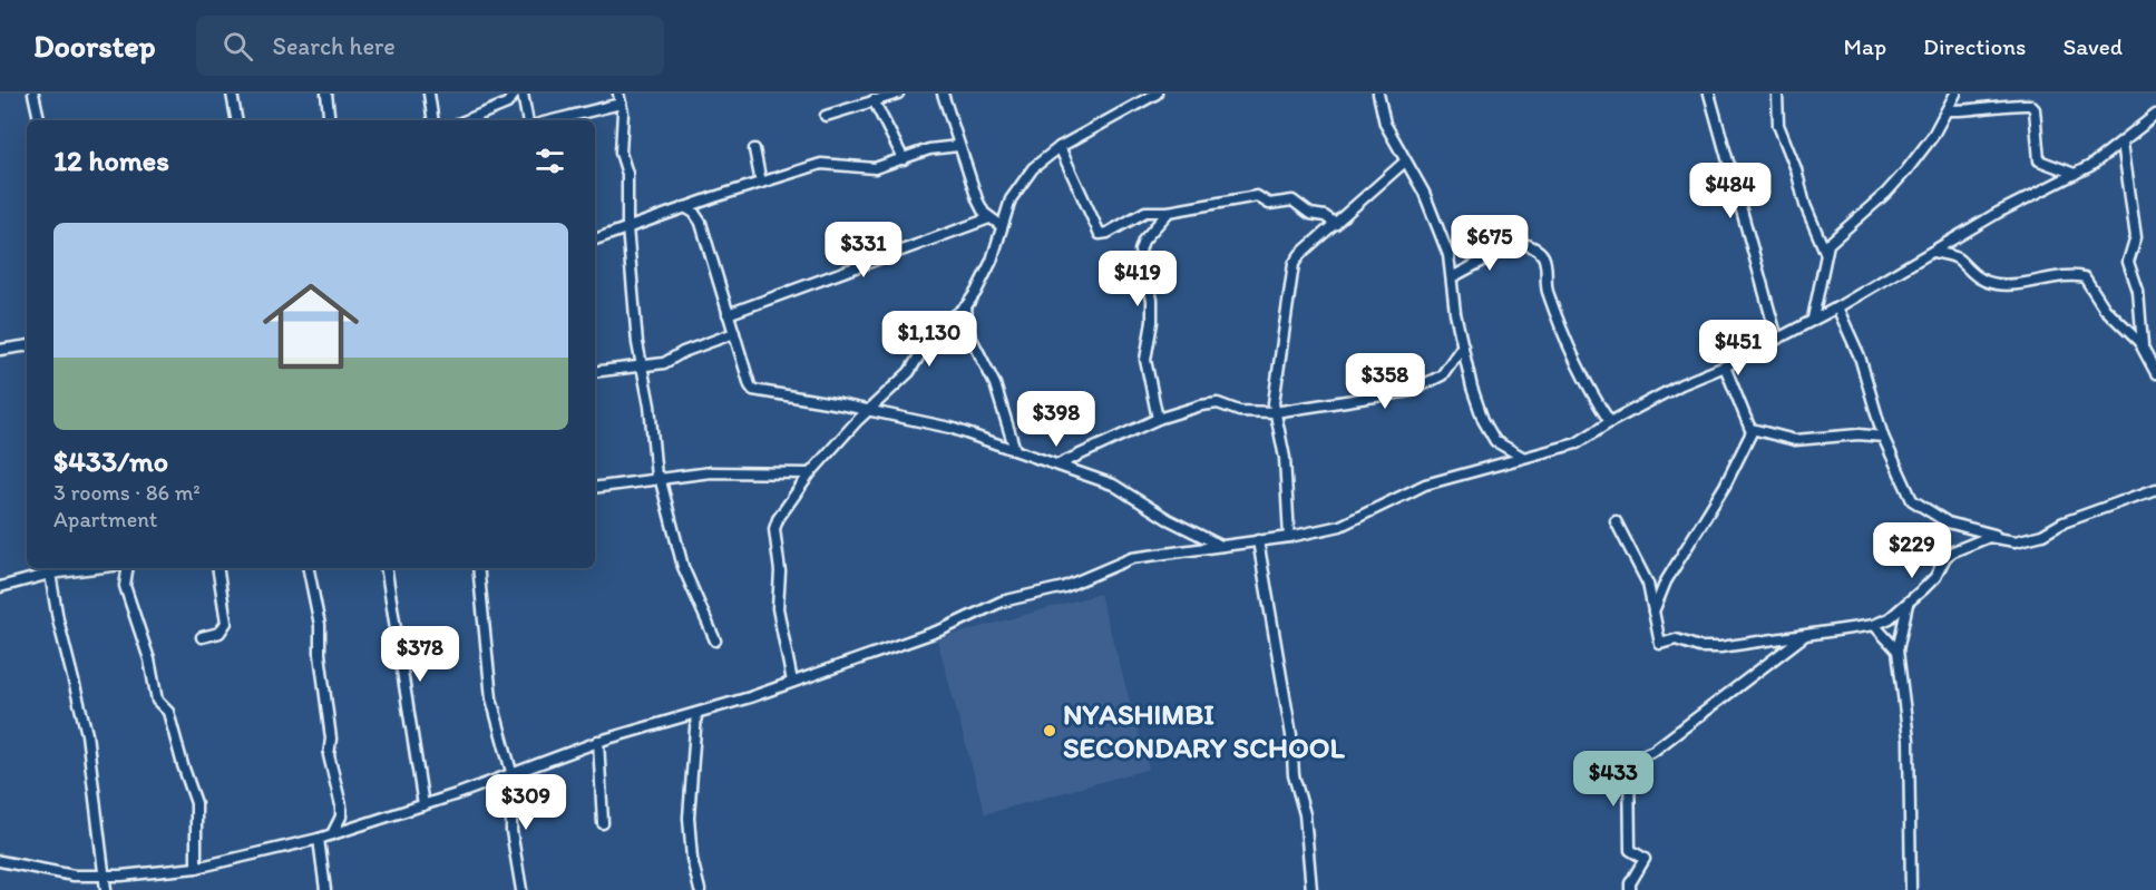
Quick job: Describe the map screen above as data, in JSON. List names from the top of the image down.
{
  "places": ["NYASHIMBI SECONDARY SCHOOL"],
  "page": {
    "header": "Doorstep",
    "search": "Search here",
    "nav": ["Map", "Directions", "Saved"],
    "heading": "12 homes",
    "price": [
      "$484",
      "$675",
      "$331",
      "$419",
      "$1,130",
      "$451",
      "$358",
      "$398",
      "$229",
      "$378",
      "$433",
      "$309"
    ],
    "list": [
      {
        "name": "$433/mo",
        "note": "3 rooms · 86 m² · Apartment"
      }
    ]
  }
}
